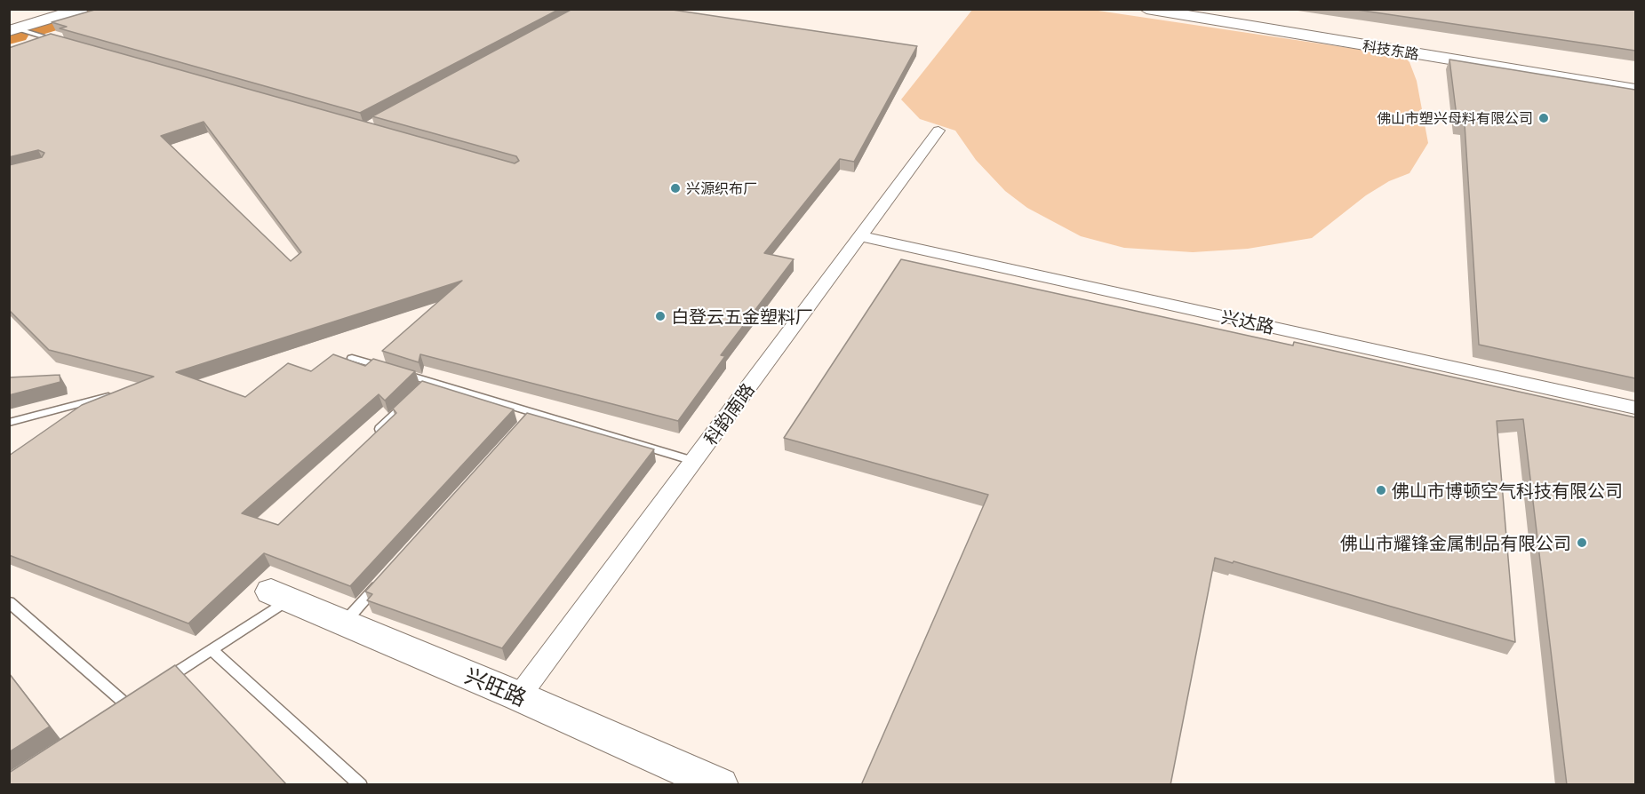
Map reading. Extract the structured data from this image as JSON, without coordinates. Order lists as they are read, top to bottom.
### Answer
{
  "streets": {
    "main road": ["科技东路", "兴旺路"],
    "street": ["兴达路", "科韵南路"]
  },
  "crossings": [
    ["兴达路", "科韵南路"],
    ["科韵南路", "兴旺路"]
  ],
  "places": [
    "佛山市塑兴母料有限公司",
    "兴源织布厂",
    "白登云五金塑料厂",
    "佛山市博顿空气科技有限公司",
    "佛山市耀锋金属制品有限公司"
  ]
}
